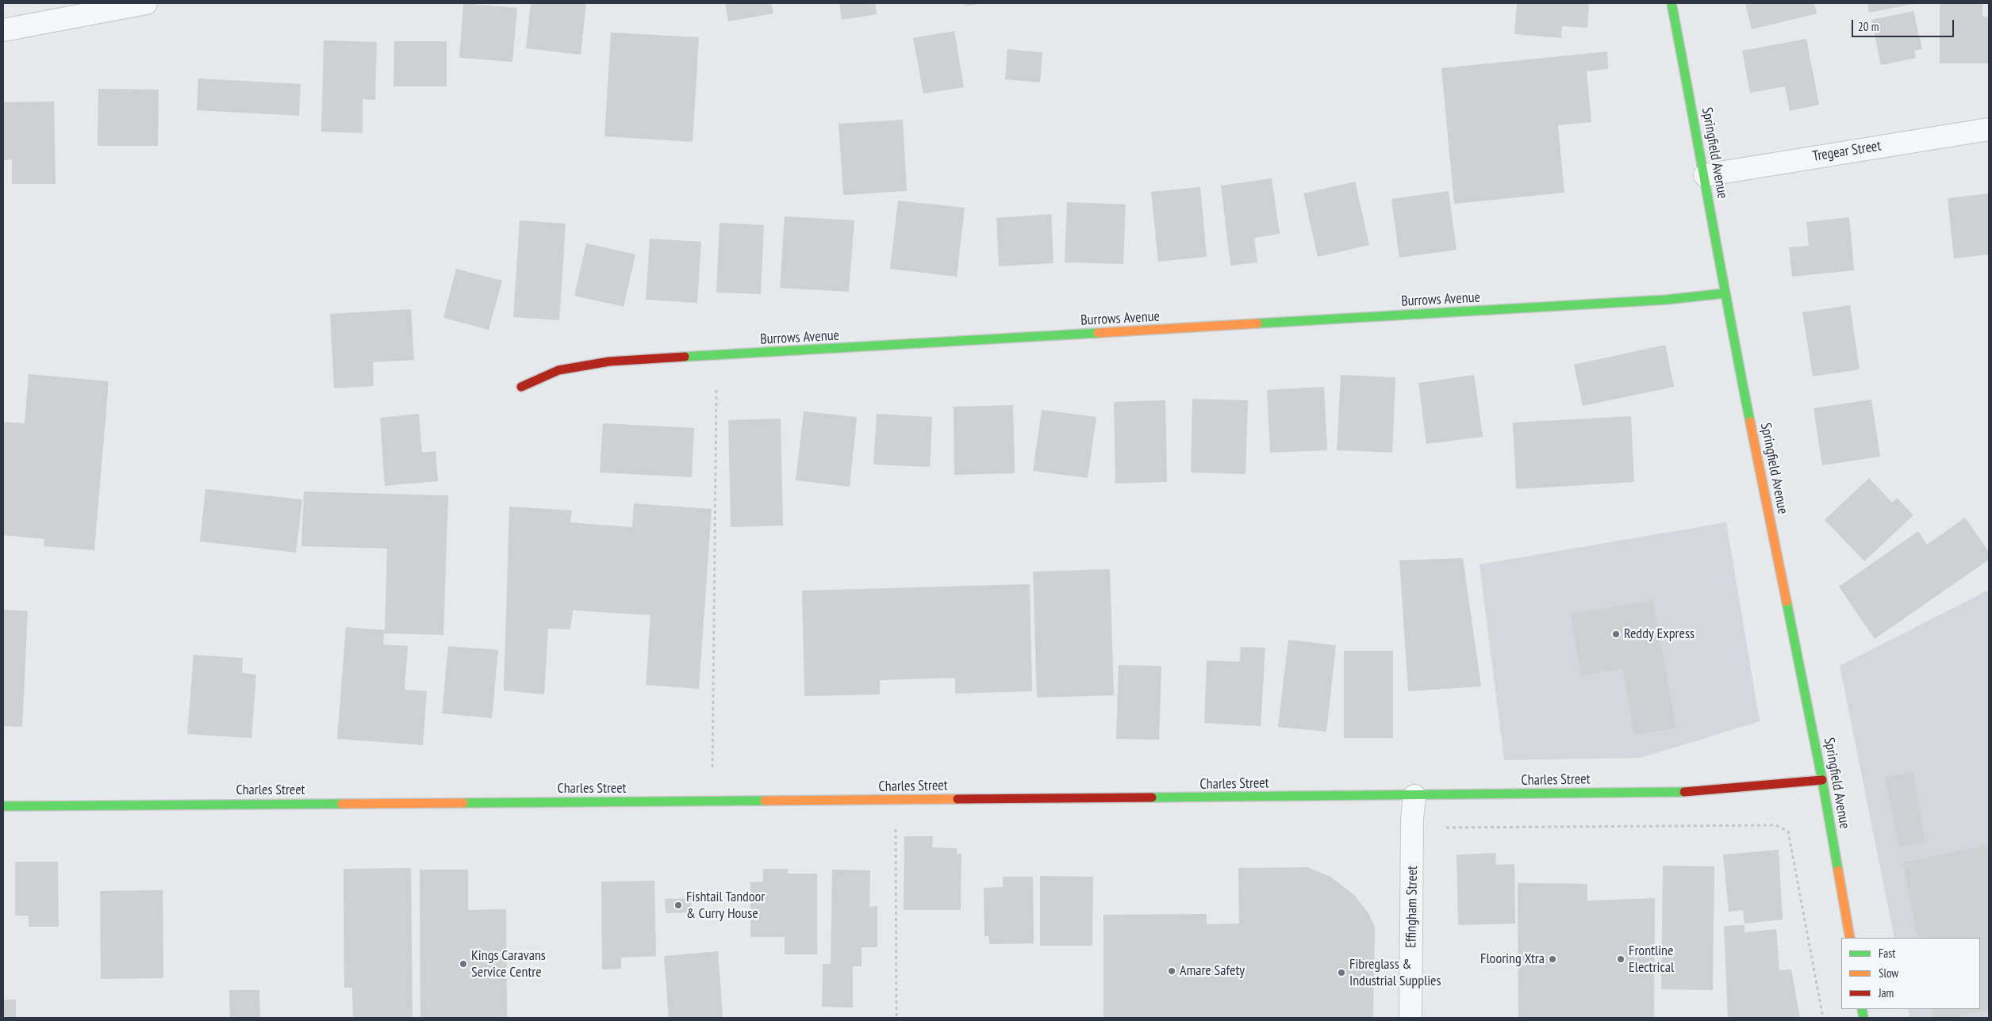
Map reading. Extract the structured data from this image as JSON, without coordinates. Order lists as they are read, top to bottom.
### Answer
{
  "streets": {
    "street": [
      "Tregear Street",
      "Springfield Avenue",
      "Burrows Avenue",
      "Charles Street",
      "Effingham Street"
    ]
  },
  "crossings": [
    ["Tregear Street", "Springfield Avenue"],
    ["Springfield Avenue", "Burrows Avenue"],
    ["Springfield Avenue", "Charles Street"],
    ["Charles Street", "Effingham Street"]
  ],
  "places": [
    "Reddy Express",
    "Fishtail Tandoor & Curry House",
    "Flooring Xtra",
    "Frontline Electrical",
    "Kings Caravans Service Centre",
    "Amare Safety",
    "Fibreglass & Industrial Supplies"
  ],
  "legend": ["Fast", "Slow", "Jam"],
  "scale_bar": "20 m"
}
